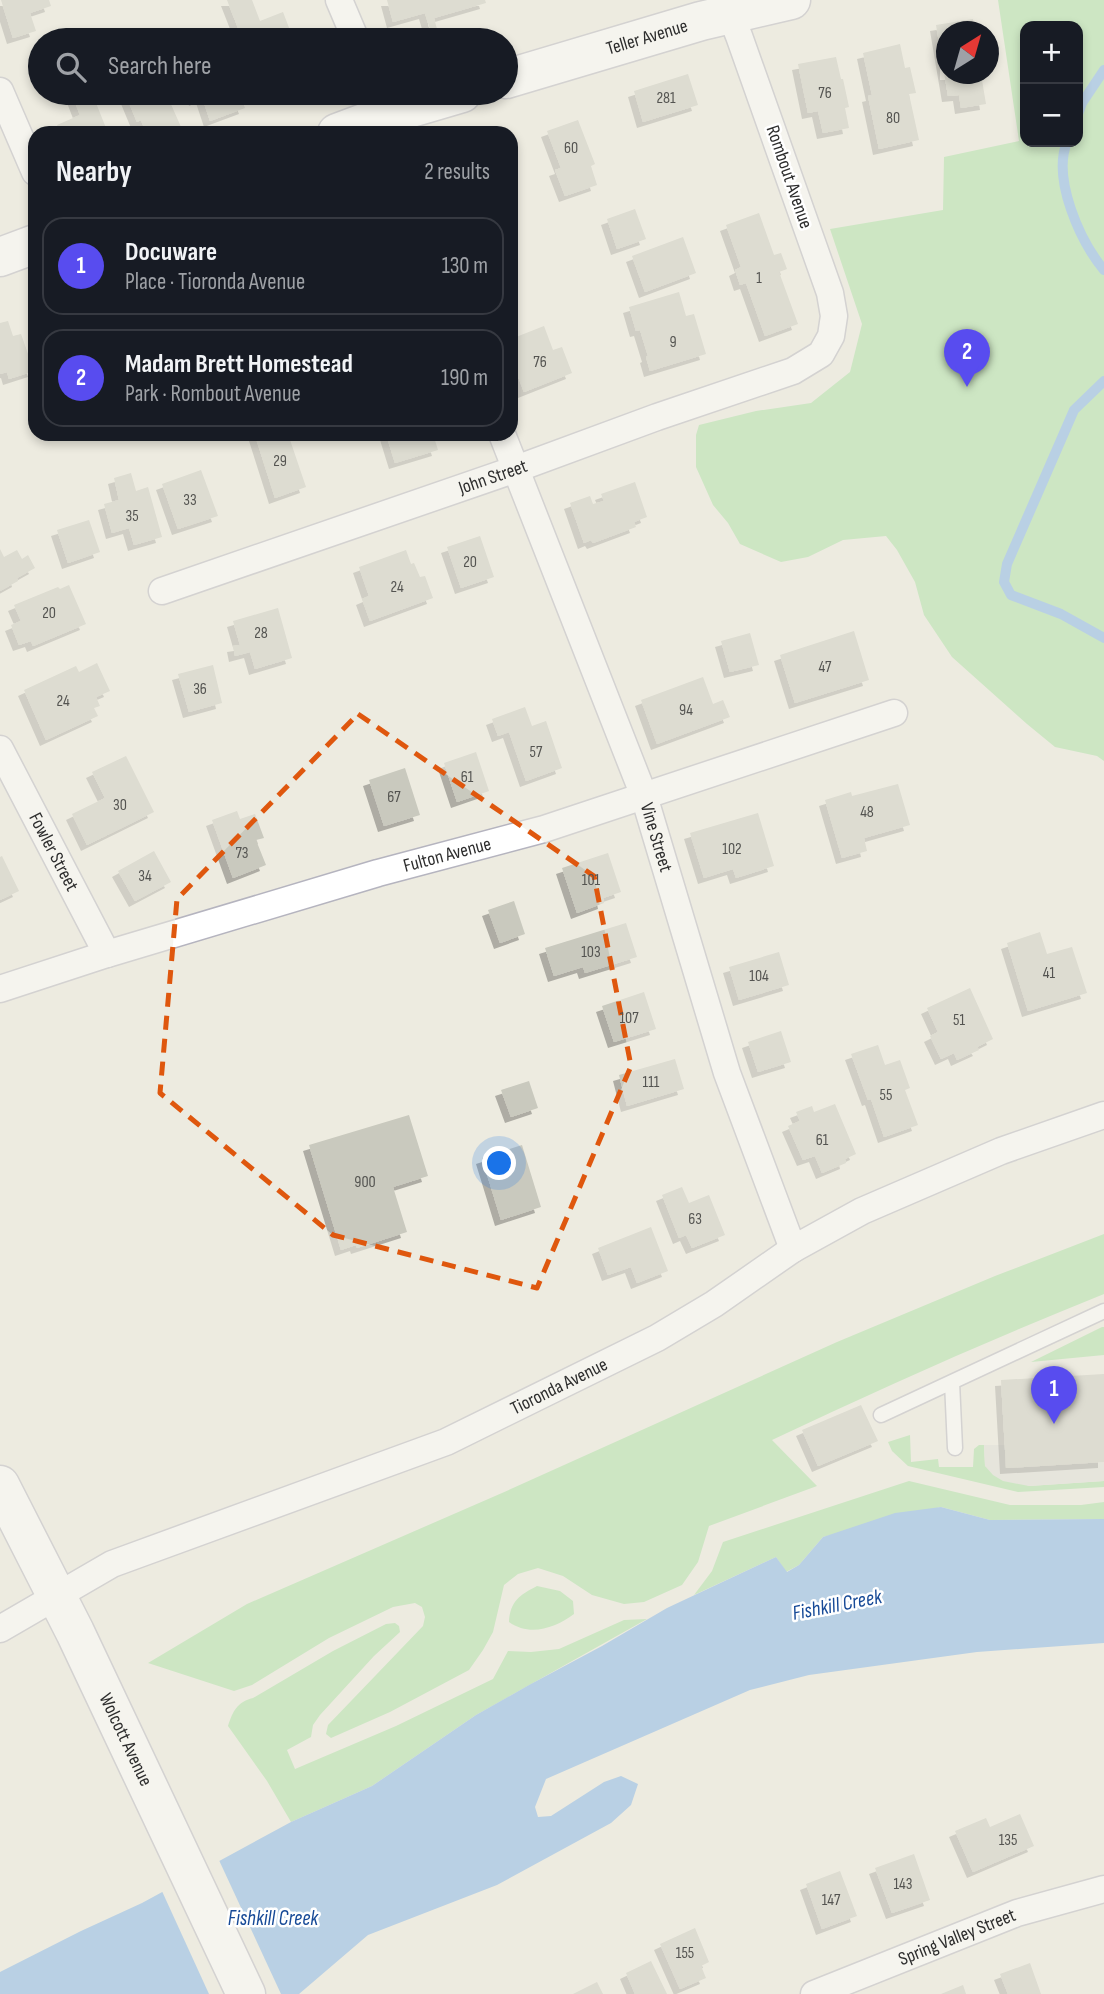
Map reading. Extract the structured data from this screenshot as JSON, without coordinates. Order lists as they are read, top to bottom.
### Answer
{
  "streets": {
    "main road": ["Teller Avenue", "Wolcott Avenue"],
    "street": [
      "Rombout Avenue",
      "John Street",
      "Vine Street",
      "Fowler Street",
      "Fulton Avenue",
      "Tioronda Avenue",
      "Spring Valley Street"
    ]
  },
  "crossings": [
    ["Teller Avenue", "Rombout Avenue"],
    ["Rombout Avenue", "John Street"],
    ["John Street", "Vine Street"],
    ["Vine Street", "Fulton Avenue"],
    ["Vine Street", "Tioronda Avenue"],
    ["Fowler Street", "Fulton Avenue"],
    ["Tioronda Avenue", "Wolcott Avenue"]
  ],
  "water": ["Fishkill Creek"],
  "house_numbers": [
    "76",
    "281",
    "80",
    "60",
    "1",
    "9",
    "76",
    "29",
    "33",
    "35",
    "20",
    "24",
    "20",
    "28",
    "47",
    "36",
    "24",
    "94",
    "57",
    "61",
    "67",
    "30",
    "48",
    "102",
    "73",
    "34",
    "101",
    "103",
    "41",
    "104",
    "107",
    "51",
    "111",
    "55",
    "61",
    "900",
    "63",
    "135",
    "143",
    "147",
    "155"
  ],
  "north": "top right",
  "page": {
    "map_buttons": ["+", "−"],
    "search": "Search here",
    "heading": ["Nearby", "2 results"],
    "list": [
      {
        "mark": "1",
        "name": "Docuware",
        "note": "Place · Tioronda Avenue",
        "value": "130 m"
      },
      {
        "mark": "2",
        "name": "Madam Brett Homestead",
        "note": "Park · Rombout Avenue",
        "value": "190 m"
      }
    ],
    "pins": ["2", "1"]
  }
}
